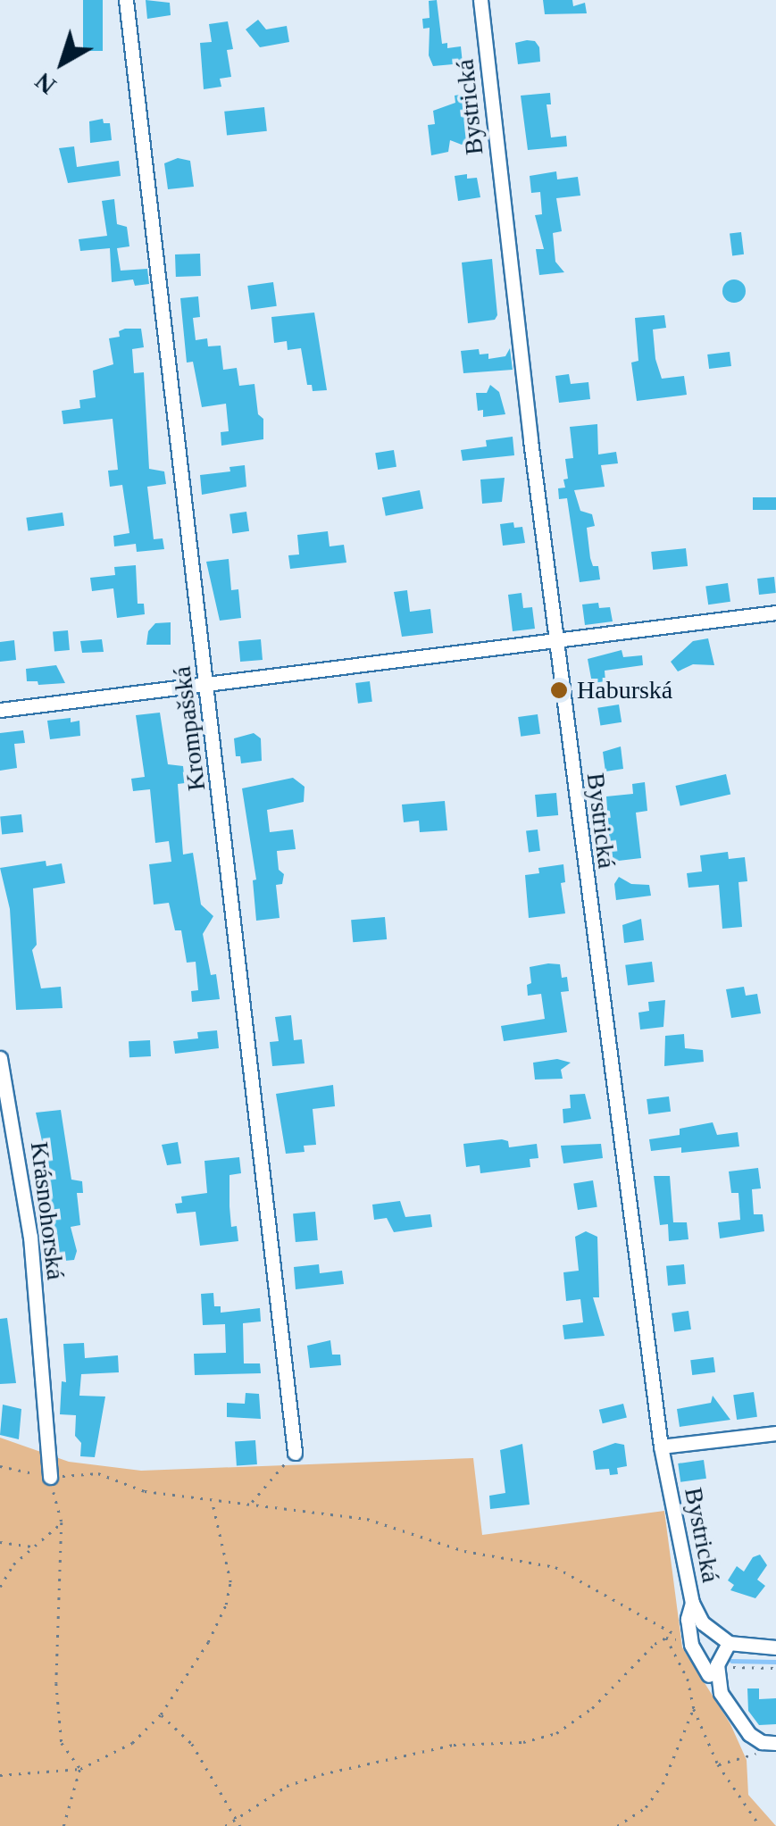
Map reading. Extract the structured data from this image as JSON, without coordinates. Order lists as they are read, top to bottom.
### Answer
{
  "streets": {
    "street": ["Bystrická", "Krompašská", "Krásnohorská"]
  },
  "places": ["Haburská"],
  "north": "bottom left"
}
